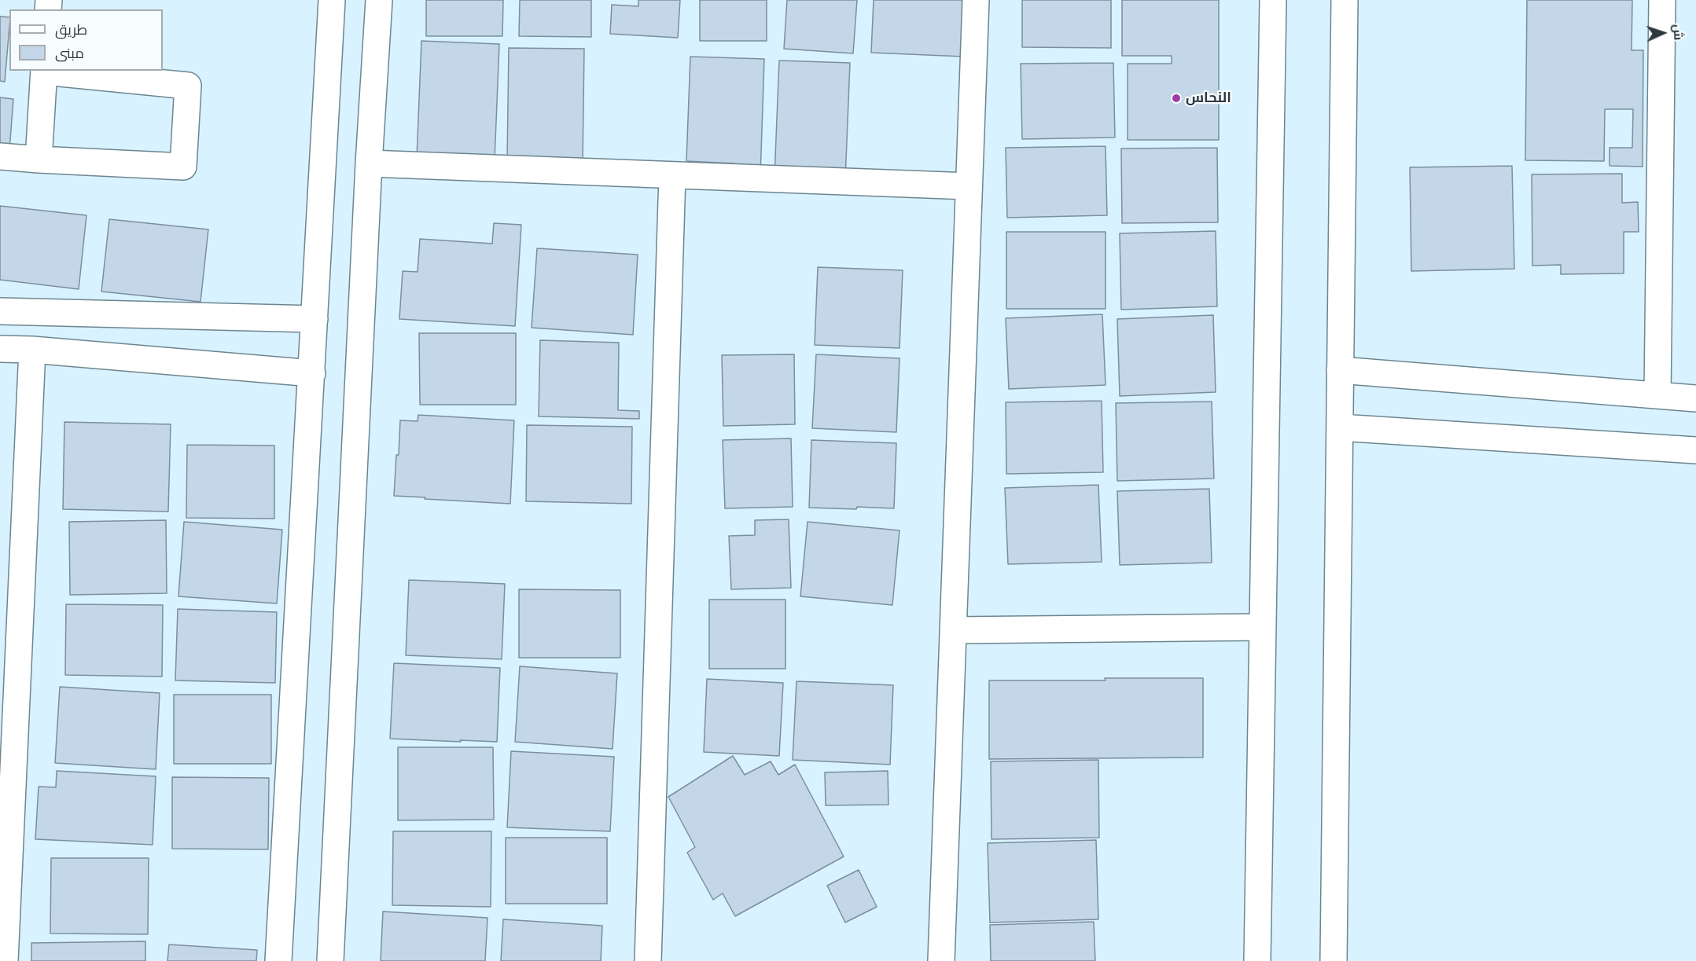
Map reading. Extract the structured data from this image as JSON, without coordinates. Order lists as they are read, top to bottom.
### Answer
{
  "places": ["النحاس"],
  "legend": ["طريق", "مبنى"],
  "north": "right"
}
